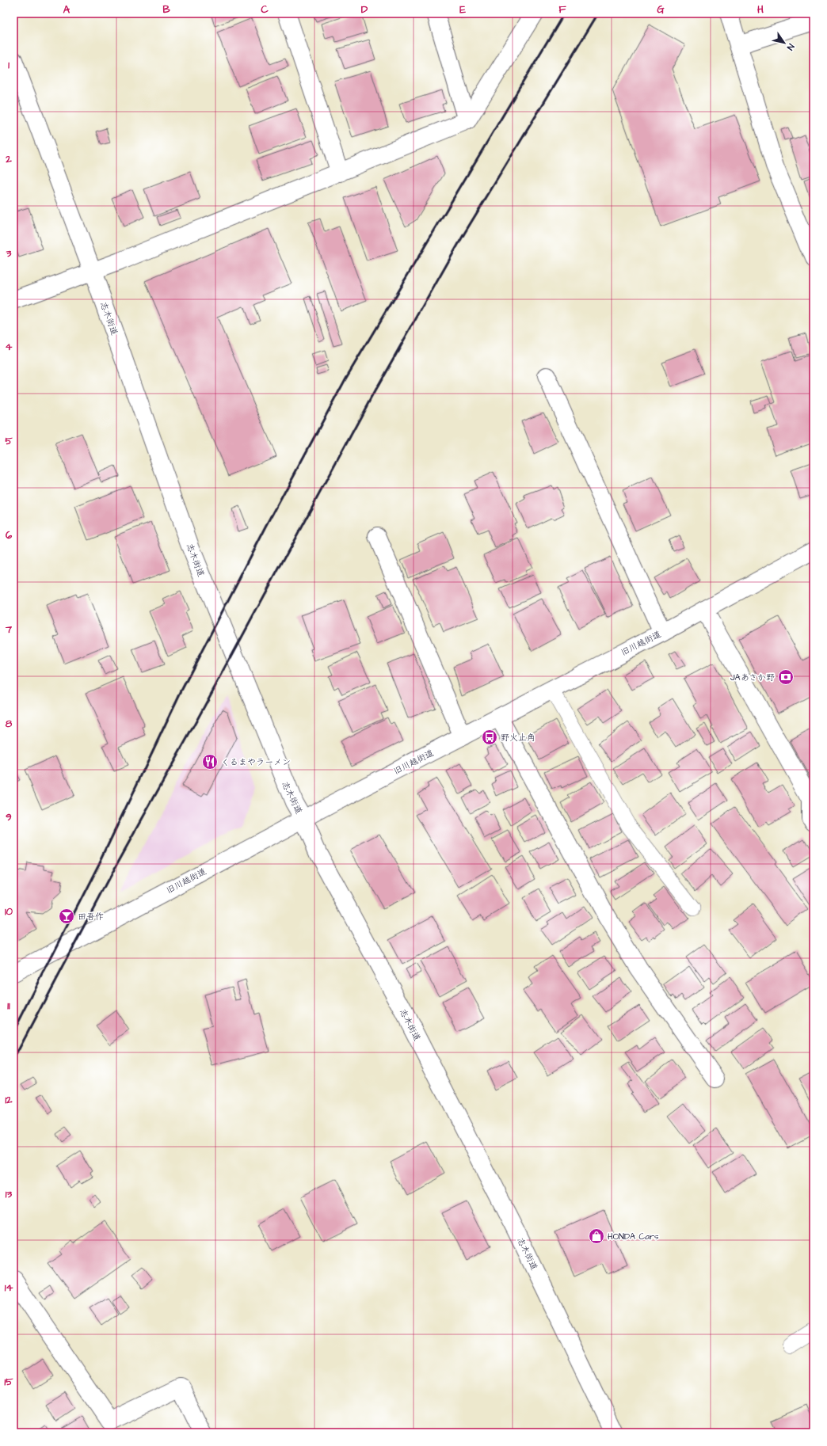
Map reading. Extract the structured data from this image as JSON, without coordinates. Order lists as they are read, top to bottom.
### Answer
{
  "streets": {
    "street": ["志木街道", "旧川越街道"]
  },
  "crossings": [
    ["志木街道", "旧川越街道"]
  ],
  "places": {
    "bank": ["JAあさか野"],
    "bus stop": ["野火止角"],
    "restaurant": ["くるまやラーメン"],
    "bar": ["田吾作"],
    "shop": ["HONDA Cars"]
  },
  "north": "bottom right",
  "grid": {
    "columns": [
      "A",
      "B",
      "C",
      "D",
      "E",
      "F",
      "G",
      "H"
    ],
    "rows": [
      "1",
      "2",
      "3",
      "4",
      "5",
      "6",
      "7",
      "8",
      "9",
      "10",
      "11",
      "12",
      "13",
      "14",
      "15"
    ]
  }
}
